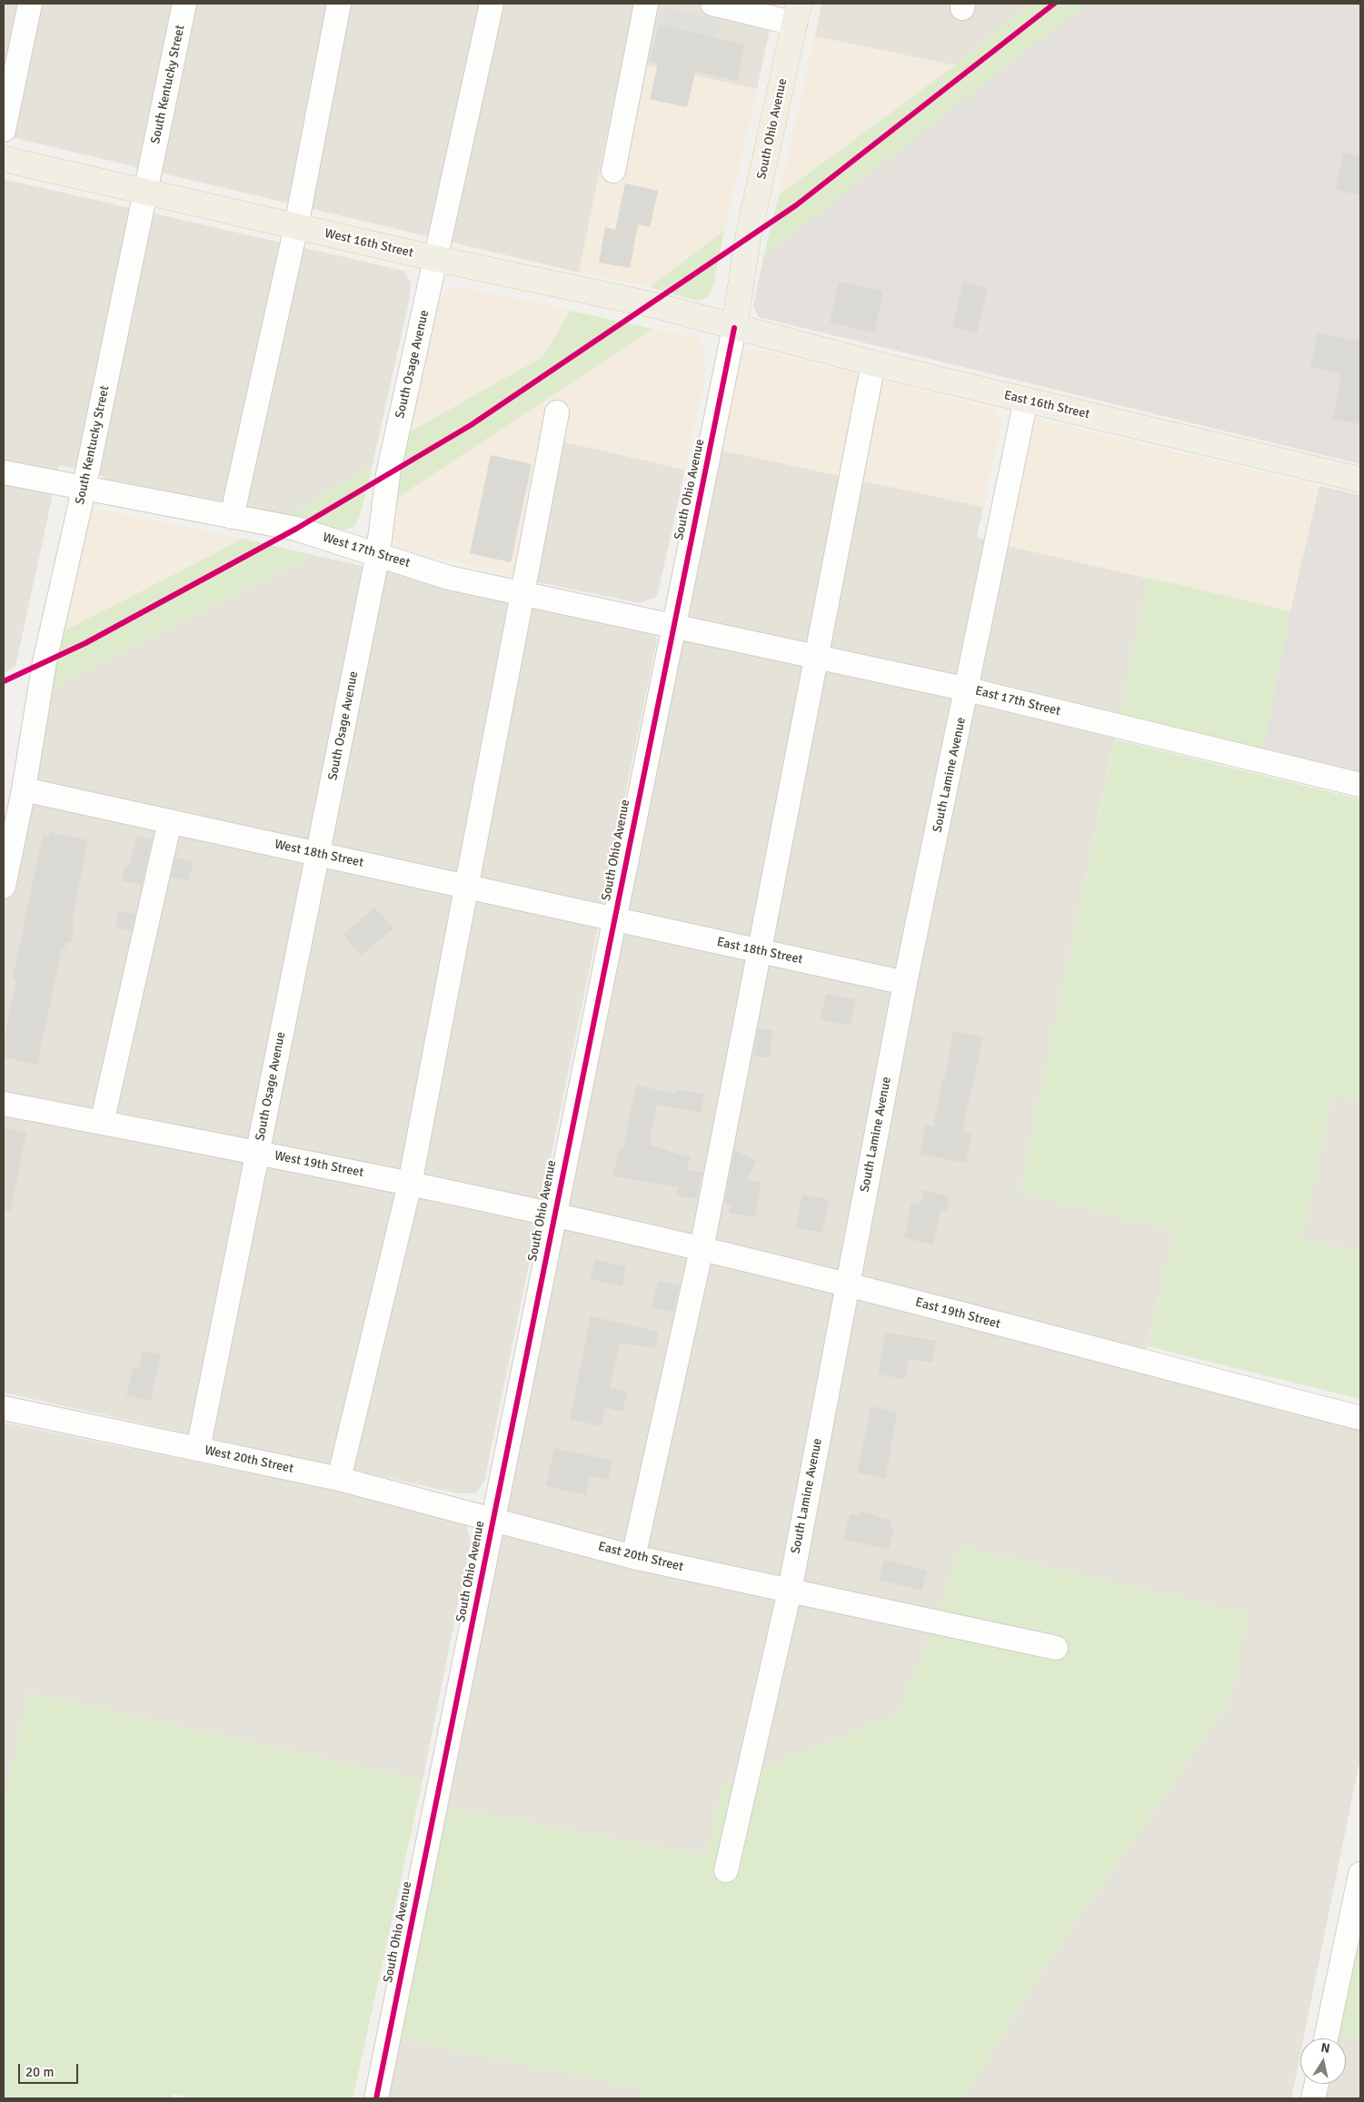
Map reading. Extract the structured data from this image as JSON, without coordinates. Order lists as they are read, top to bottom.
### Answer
{
  "streets": {
    "main road": ["South Ohio Avenue", "West 16th Street", "East 16th Street"],
    "street": [
      "South Kentucky Street",
      "South Osage Avenue",
      "West 17th Street",
      "East 17th Street",
      "South Lamine Avenue",
      "West 18th Street",
      "East 18th Street",
      "West 19th Street",
      "East 19th Street",
      "West 20th Street",
      "East 20th Street"
    ]
  },
  "crossings": [
    ["South Kentucky Street", "West 16th Street"],
    ["South Kentucky Street", "West 17th Street"],
    ["South Kentucky Street", "West 18th Street"],
    ["South Ohio Avenue", "West 16th Street"],
    ["South Ohio Avenue", "East 16th Street"],
    ["South Ohio Avenue", "West 17th Street"],
    ["South Ohio Avenue", "East 17th Street"],
    ["South Ohio Avenue", "West 18th Street"],
    ["South Ohio Avenue", "East 18th Street"],
    ["South Ohio Avenue", "West 19th Street"],
    ["South Ohio Avenue", "East 19th Street"],
    ["South Ohio Avenue", "West 20th Street"],
    ["South Ohio Avenue", "East 20th Street"],
    ["West 16th Street", "South Osage Avenue"],
    ["West 16th Street", "East 16th Street"],
    ["South Osage Avenue", "West 17th Street"],
    ["South Osage Avenue", "West 18th Street"],
    ["South Osage Avenue", "West 19th Street"],
    ["South Osage Avenue", "West 20th Street"],
    ["East 16th Street", "South Lamine Avenue"],
    ["West 17th Street", "East 17th Street"],
    ["East 17th Street", "South Lamine Avenue"],
    ["South Lamine Avenue", "East 18th Street"],
    ["South Lamine Avenue", "East 19th Street"],
    ["South Lamine Avenue", "East 20th Street"],
    ["West 18th Street", "East 18th Street"],
    ["West 19th Street", "East 19th Street"],
    ["West 20th Street", "East 20th Street"]
  ],
  "scale_bar": "20 m",
  "north": "top"
}
